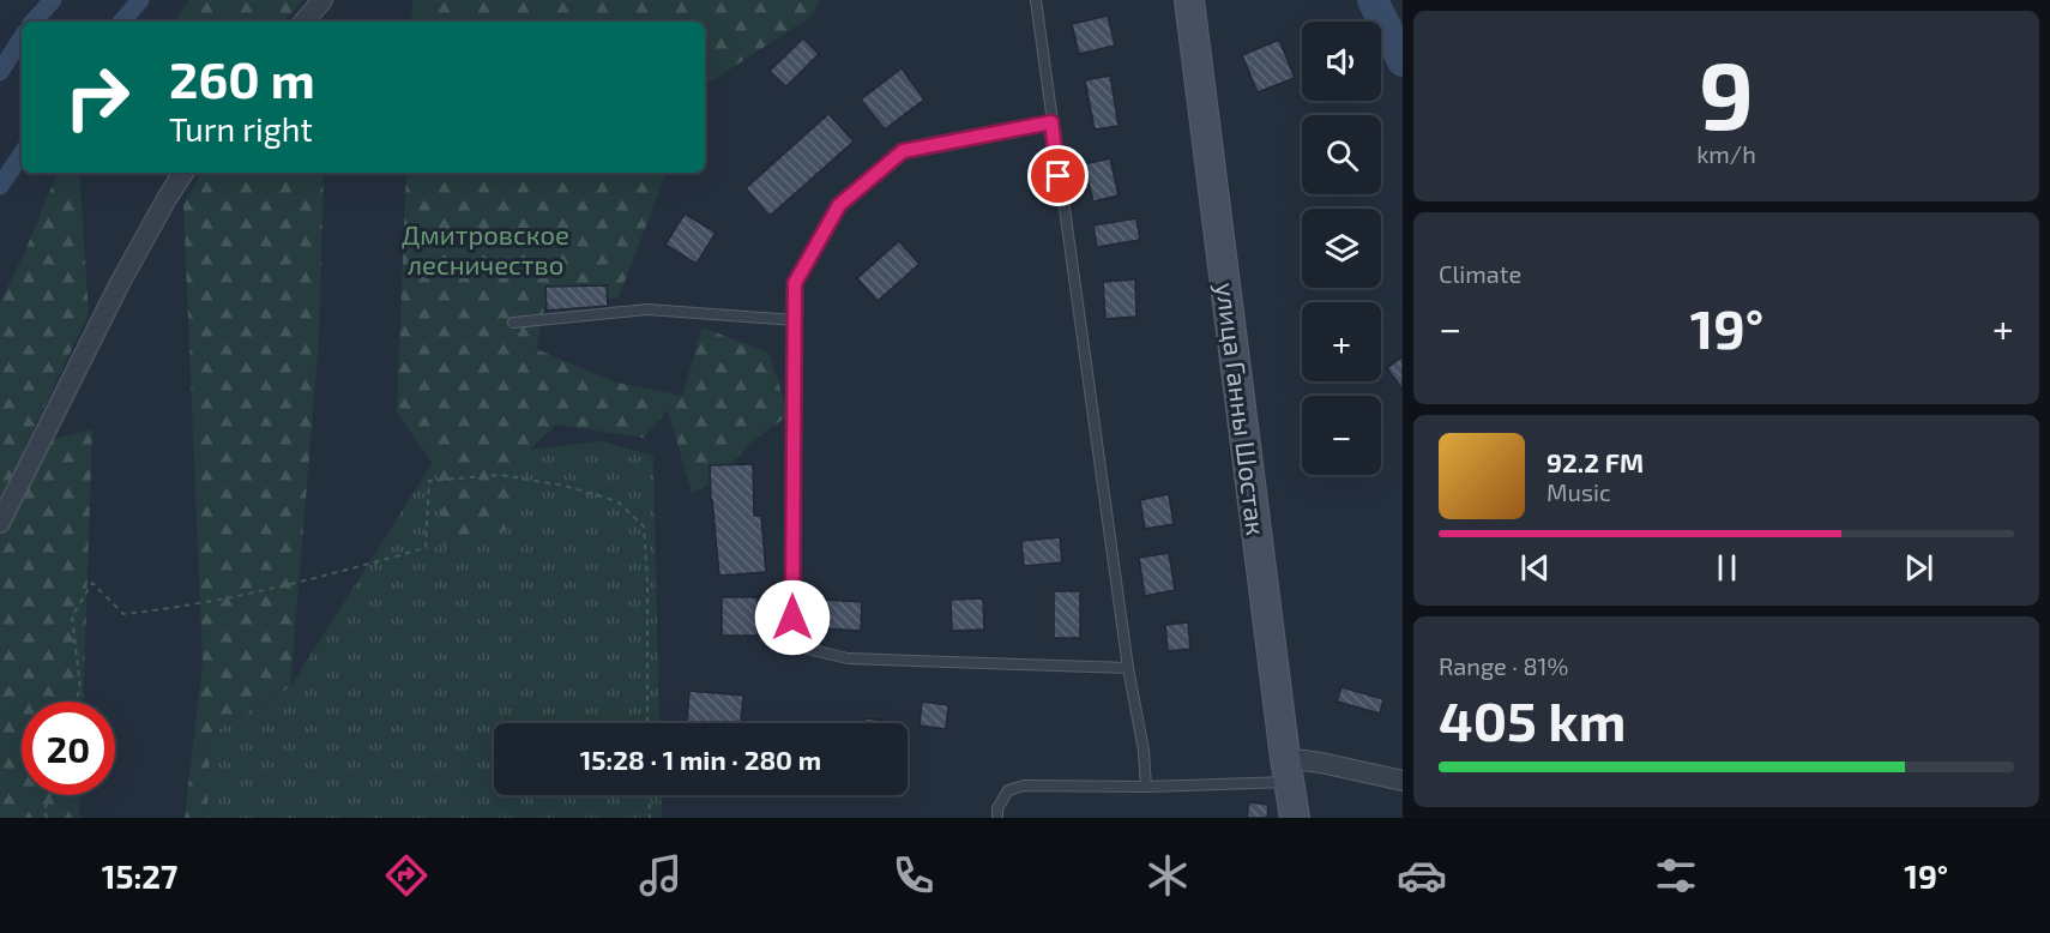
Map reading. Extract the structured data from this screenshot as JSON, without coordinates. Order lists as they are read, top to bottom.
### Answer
{
  "streets": {
    "main road": ["улица Ганны Шостак"]
  },
  "parks": ["Дмитровское лесничество"],
  "page": {
    "tile": [
      ["9", "km/h"],
      "Climate",
      ["Range · 81%", "405 km"]
    ],
    "map_buttons": ["+", "−"],
    "turn": ["260 m", "Turn right"],
    "heat": ["−", "19°", "+"],
    "song": ["92.2 FM", "Music"],
    "limit": "20",
    "trip": "15:28 · 1 min · 280 m",
    "tabs": ["15:27", "19°"]
  }
}
